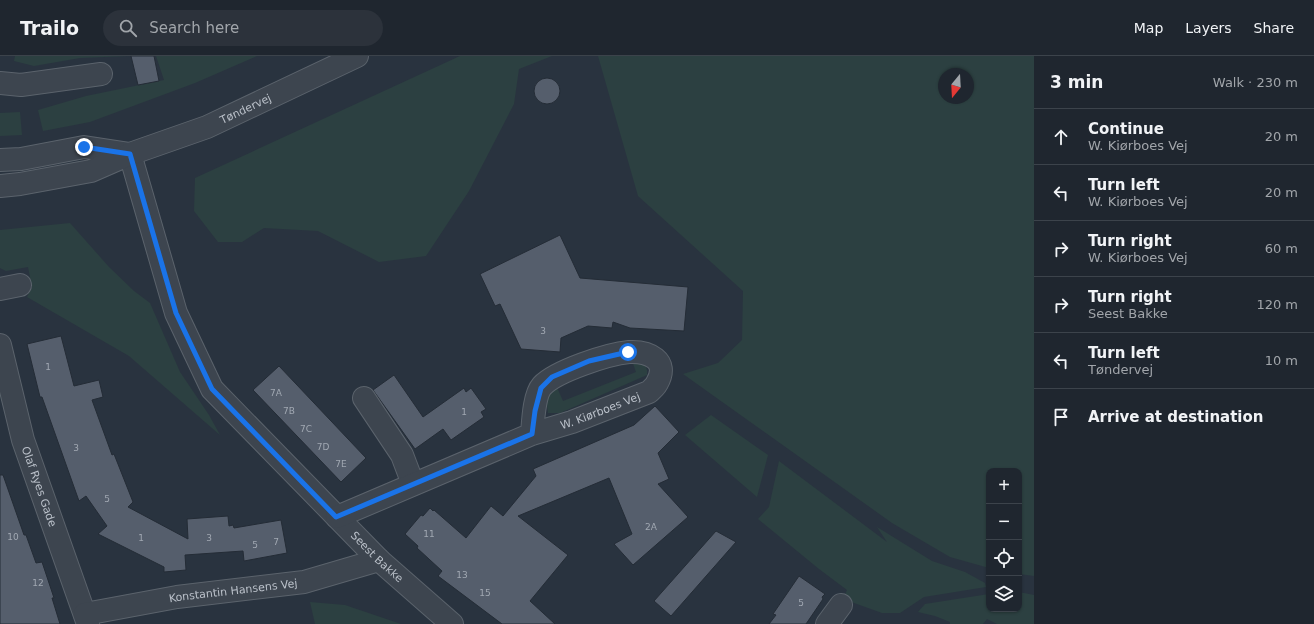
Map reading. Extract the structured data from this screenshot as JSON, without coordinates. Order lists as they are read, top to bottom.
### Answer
{
  "streets": {
    "street": [
      "Tøndervej",
      "W. Kiørboes Vej",
      "Olaf Ryes Gade",
      "Seest Bakke",
      "Konstantin Hansens Vej"
    ]
  },
  "crossings": [
    ["Tøndervej", "Seest Bakke"],
    ["W. Kiørboes Vej", "Seest Bakke"],
    ["Olaf Ryes Gade", "Konstantin Hansens Vej"],
    ["Seest Bakke", "Konstantin Hansens Vej"]
  ],
  "house_numbers": [
    "3",
    "1",
    "7A",
    "7B",
    "1",
    "7C",
    "7D",
    "3",
    "7E",
    "5",
    "2A",
    "11",
    "10",
    "1",
    "3",
    "7",
    "5",
    "13",
    "12",
    "15",
    "5"
  ],
  "north": "bottom",
  "page": {
    "header": "Trailo",
    "search": "Search here",
    "nav": ["Map", "Layers", "Share"],
    "heading": ["3 min", "Walk · 230 m"],
    "list": [
      ["Continue", "W. Kiørboes Vej", "20 m"],
      ["Turn left", "W. Kiørboes Vej", "20 m"],
      ["Turn right", "W. Kiørboes Vej", "60 m"],
      ["Turn right", "Seest Bakke", "120 m"],
      ["Turn left", "Tøndervej", "10 m"],
      "Arrive at destination"
    ],
    "map_buttons": ["+", "−"]
  }
}
